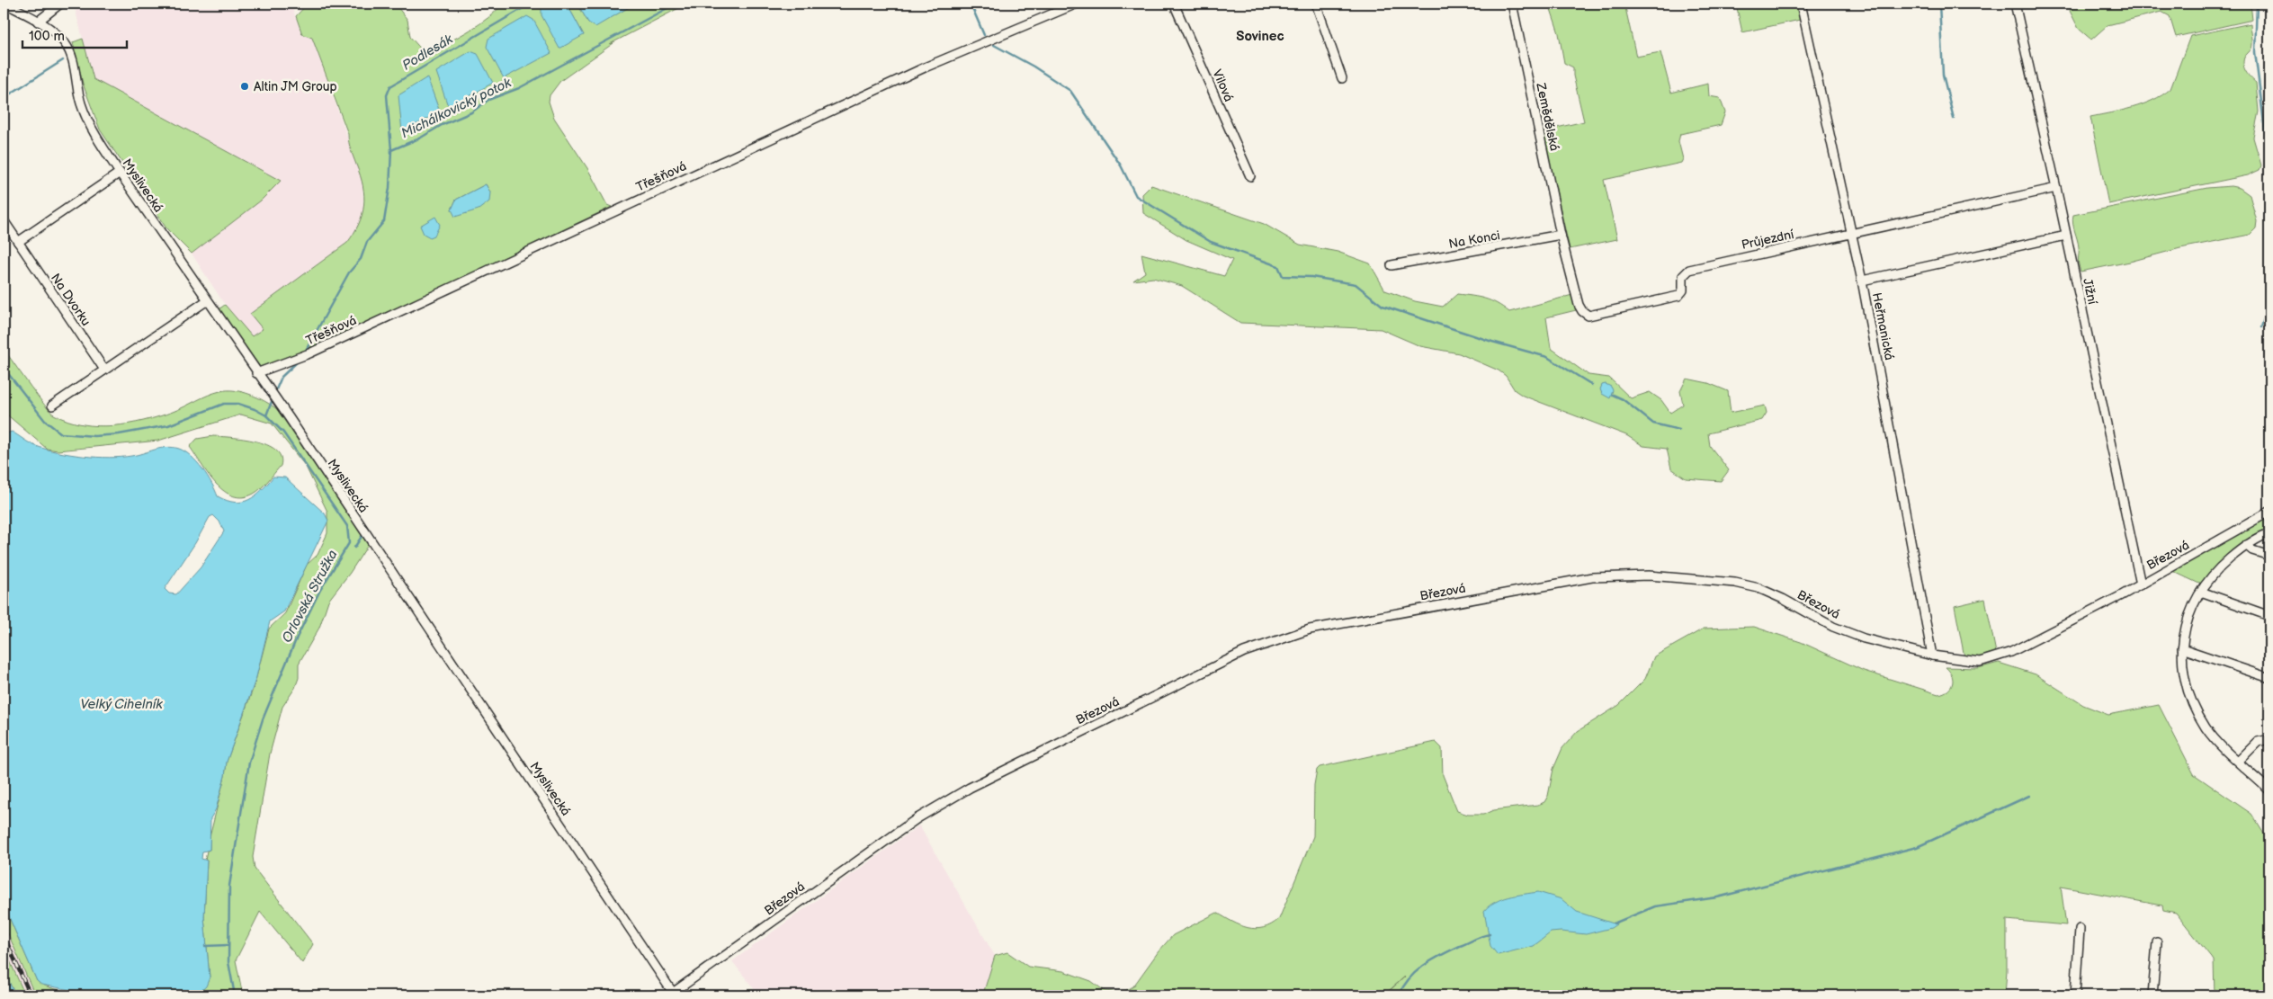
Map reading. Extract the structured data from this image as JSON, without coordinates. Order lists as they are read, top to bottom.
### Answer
{
  "streets": {
    "street": [
      "Vilová",
      "Zemědělská",
      "Třešňová",
      "Myslivecká",
      "Na Konci",
      "Průjezdní",
      "Jižní",
      "Na Dvorku",
      "Heřmanická",
      "Březová"
    ]
  },
  "crossings": [
    ["Zemědělská", "Na Konci"],
    ["Zemědělská", "Průjezdní"],
    ["Třešňová", "Myslivecká"],
    ["Myslivecká", "Březová"],
    ["Na Konci", "Průjezdní"],
    ["Průjezdní", "Jižní"],
    ["Průjezdní", "Heřmanická"],
    ["Jižní", "Březová"],
    ["Heřmanická", "Březová"]
  ],
  "districts": ["Sovinec"],
  "water": [
    "Podlesák",
    "Michálkovický potok",
    "Orlovská Stružka",
    "Velký Cihelník"
  ],
  "places": ["Altin JM Group"],
  "scale_bar": "100 m"
}
